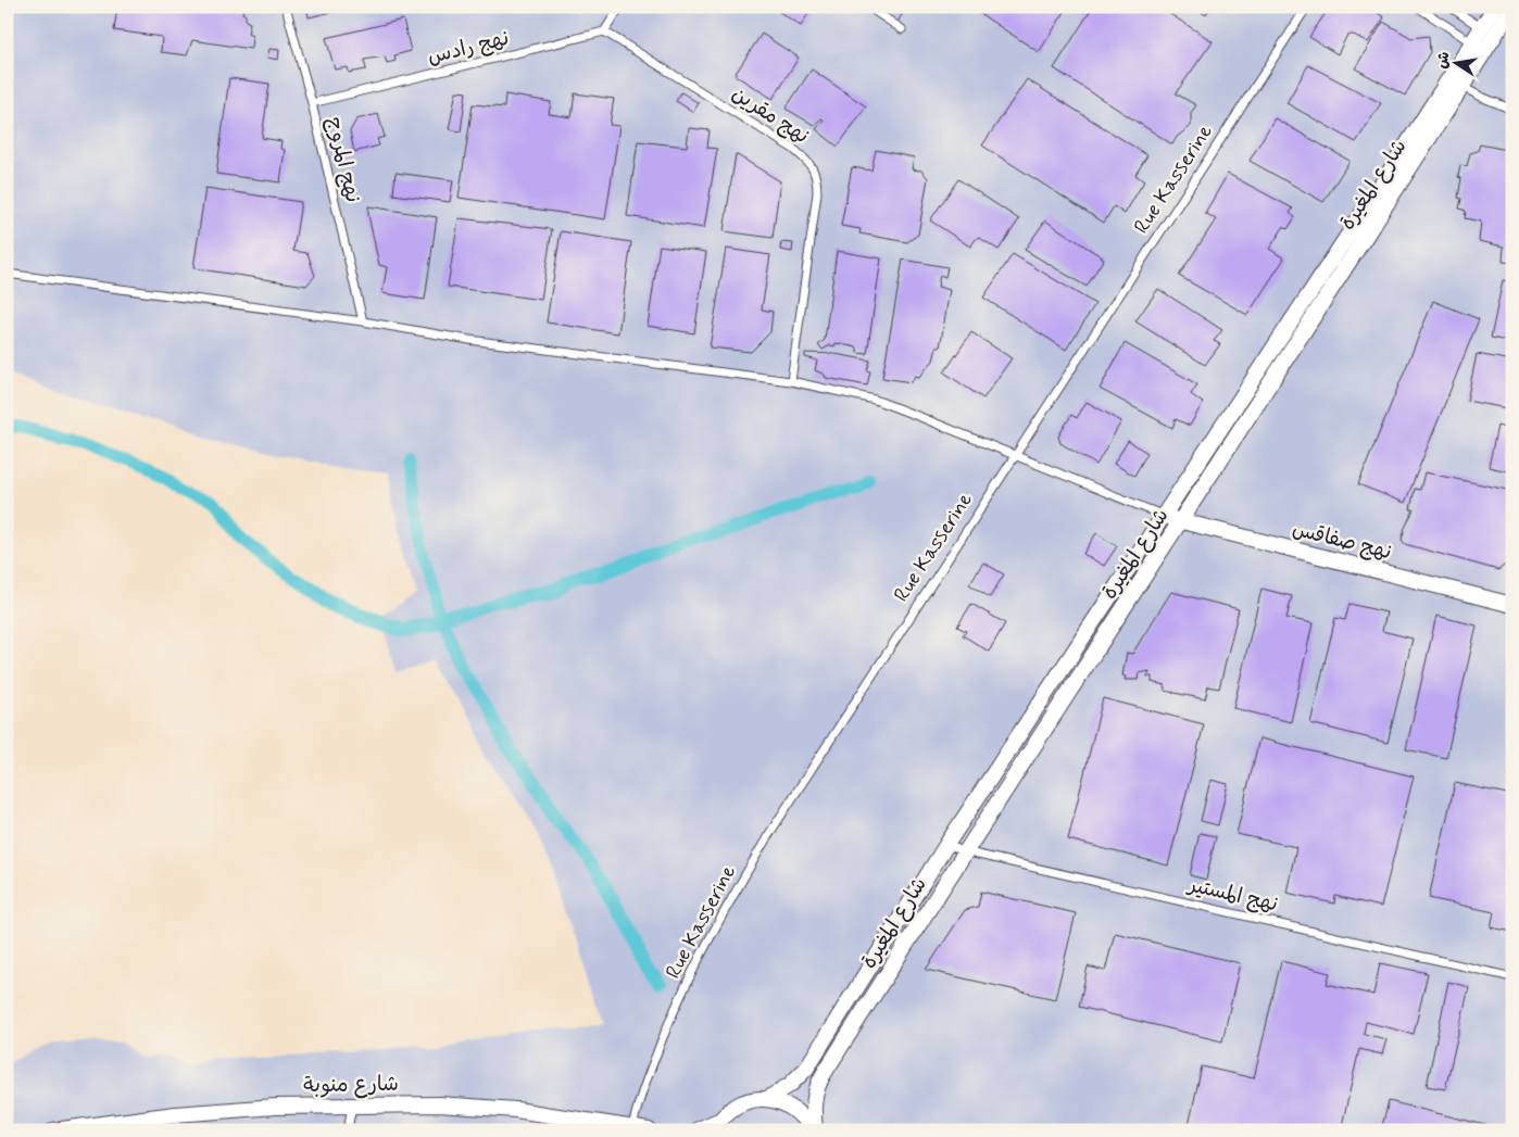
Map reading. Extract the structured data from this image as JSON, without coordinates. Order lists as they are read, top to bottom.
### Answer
{
  "streets": {
    "street": ["شارع المغيرة", "نهج صفاقس", "شارع منوبة"],
    "lane": [
      "نهج رادس",
      "نهج مقرين",
      "نهج المروج",
      "Rue Kasserine",
      "نهج المستير"
    ]
  },
  "crossings": [
    ["نهج رادس", "نهج مقرين"],
    ["نهج رادس", "نهج المروج"],
    ["Rue Kasserine", "شارع منوبة"],
    ["شارع المغيرة", "نهج صفاقس"],
    ["شارع المغيرة", "نهج المستير"]
  ],
  "north": "left"
}
